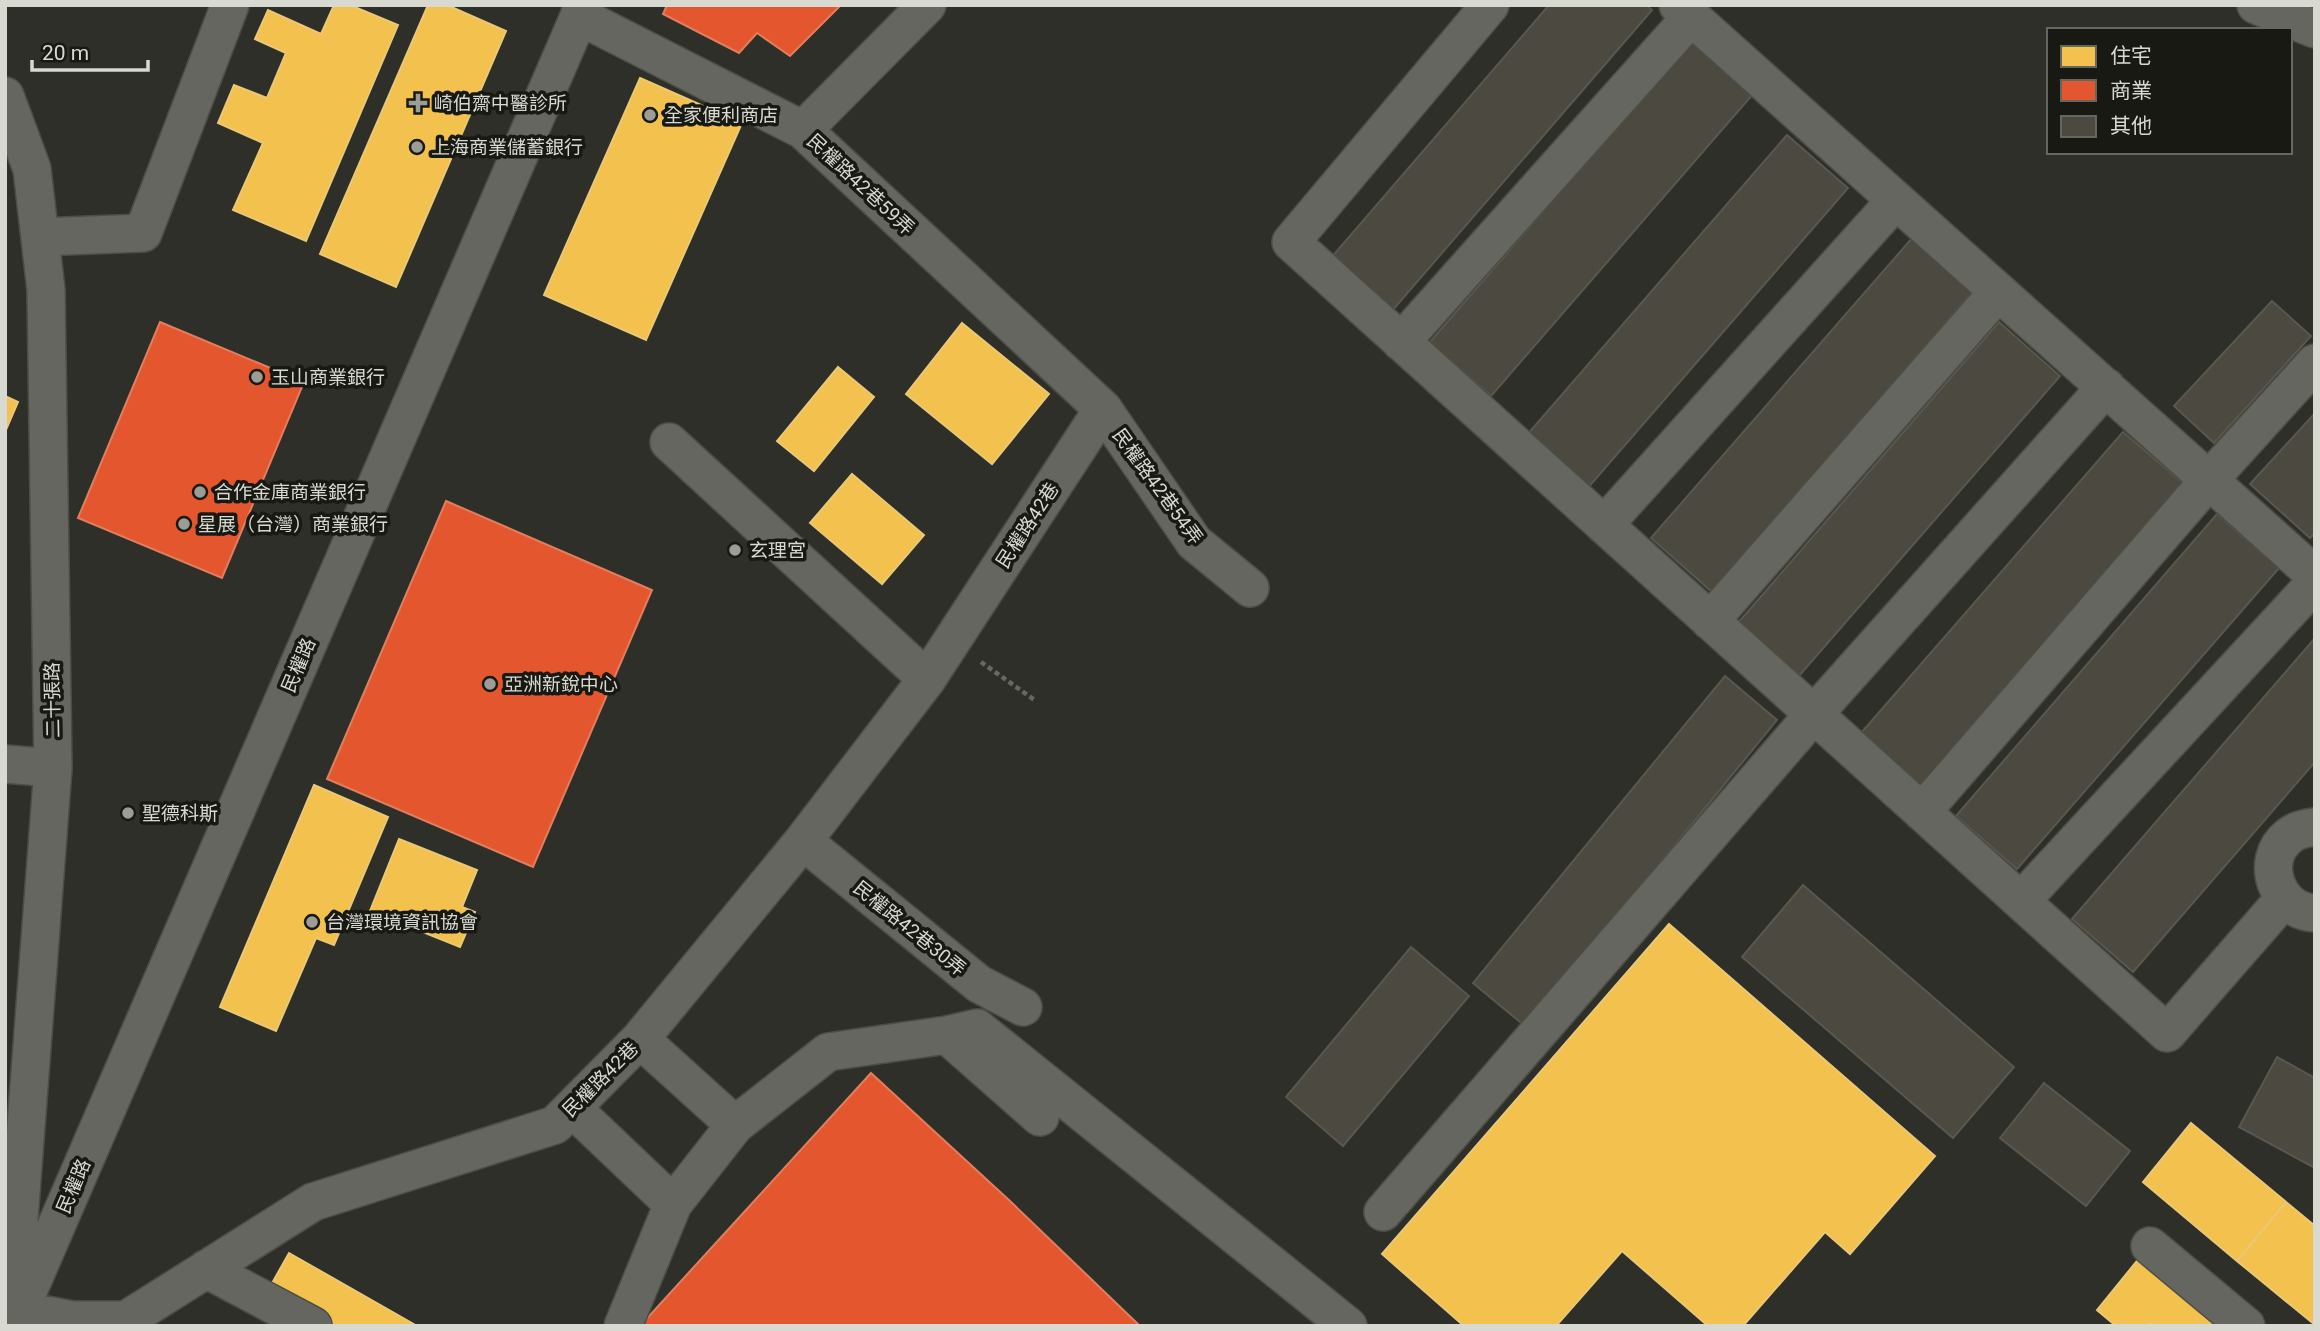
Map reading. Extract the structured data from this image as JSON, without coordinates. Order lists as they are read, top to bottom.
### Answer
{
  "streets": {
    "street": [
      "民權路42巷59弄",
      "民權路42巷54弄",
      "民權路42巷",
      "民權路",
      "二十張路",
      "民權路42巷30弄"
    ]
  },
  "crossings": [
    ["民權路42巷59弄", "民權路42巷54弄"],
    ["民權路42巷59弄", "民權路42巷"],
    ["民權路42巷59弄", "民權路"],
    ["民權路42巷54弄", "民權路42巷"],
    ["民權路42巷", "民權路"],
    ["民權路42巷", "二十張路"],
    ["民權路42巷", "民權路42巷30弄"],
    ["民權路", "二十張路"]
  ],
  "places": {
    "health": ["崎伯齋中醫診所"],
    "other": [
      "全家便利商店",
      "上海商業儲蓄銀行",
      "玉山商業銀行",
      "合作金庫商業銀行",
      "星展（台灣）商業銀行",
      "玄理宮",
      "亞洲新銳中心",
      "聖德科斯",
      "台灣環境資訊協會"
    ]
  },
  "legend": ["住宅", "商業", "其他"],
  "scale_bar": "20 m"
}
